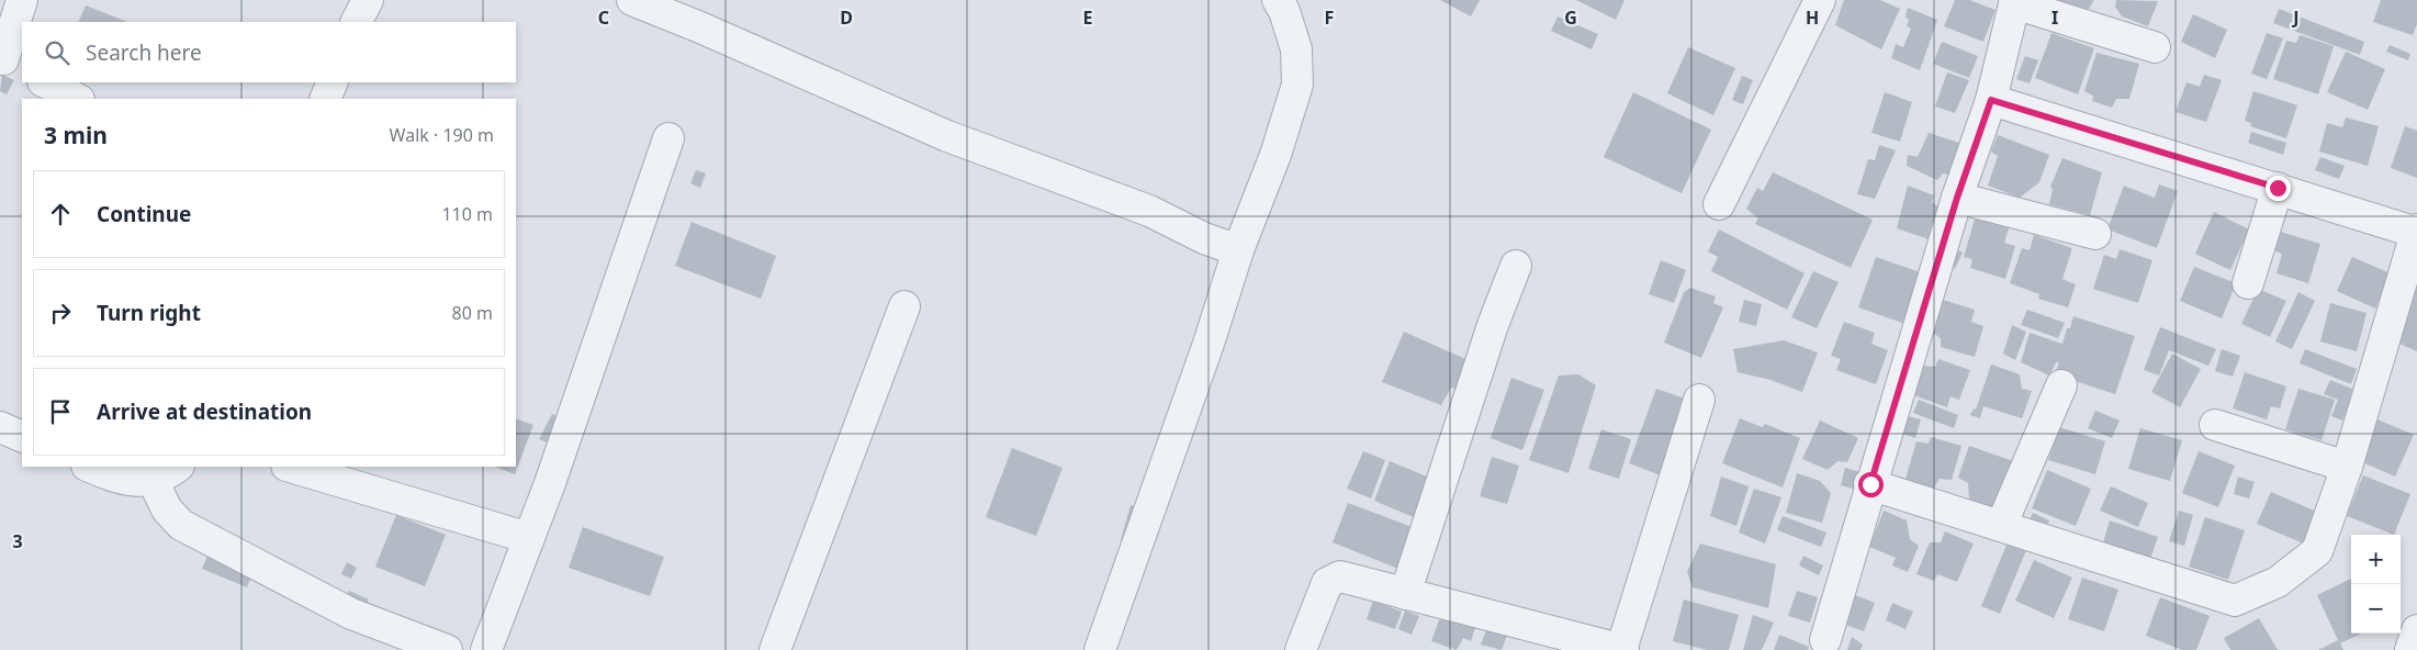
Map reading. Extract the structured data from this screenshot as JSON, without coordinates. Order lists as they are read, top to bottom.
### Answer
{
  "page": {
    "search": "Search here",
    "heading": ["3 min", "Walk · 190 m"],
    "list": [
      ["Continue", "110 m"],
      ["Turn right", "80 m"],
      "Arrive at destination"
    ],
    "map_buttons": ["+", "−"]
  },
  "grid": {
    "columns": [
      "C",
      "D",
      "E",
      "F",
      "G",
      "H",
      "I",
      "J"
    ],
    "rows": ["3"]
  }
}
